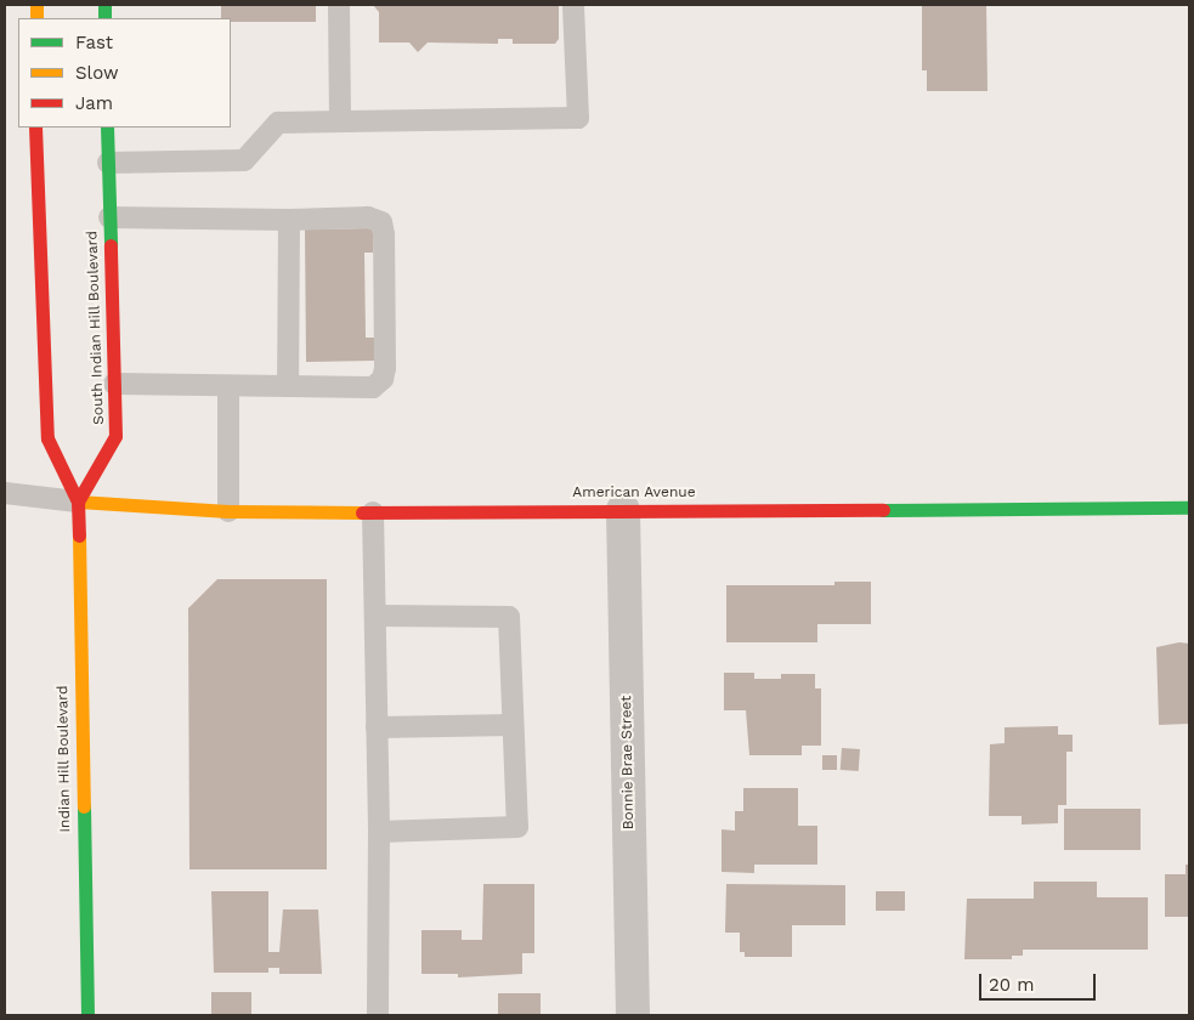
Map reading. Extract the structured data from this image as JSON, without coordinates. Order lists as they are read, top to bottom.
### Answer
{
  "streets": {
    "main road": ["South Indian Hill Boulevard", "American Avenue", "Indian Hill Boulevard"],
    "street": ["Bonnie Brae Street"]
  },
  "crossings": [
    ["South Indian Hill Boulevard", "American Avenue"],
    ["South Indian Hill Boulevard", "Indian Hill Boulevard"],
    ["American Avenue", "Indian Hill Boulevard"],
    ["American Avenue", "Bonnie Brae Street"]
  ],
  "legend": ["Fast", "Slow", "Jam"],
  "scale_bar": "20 m"
}
